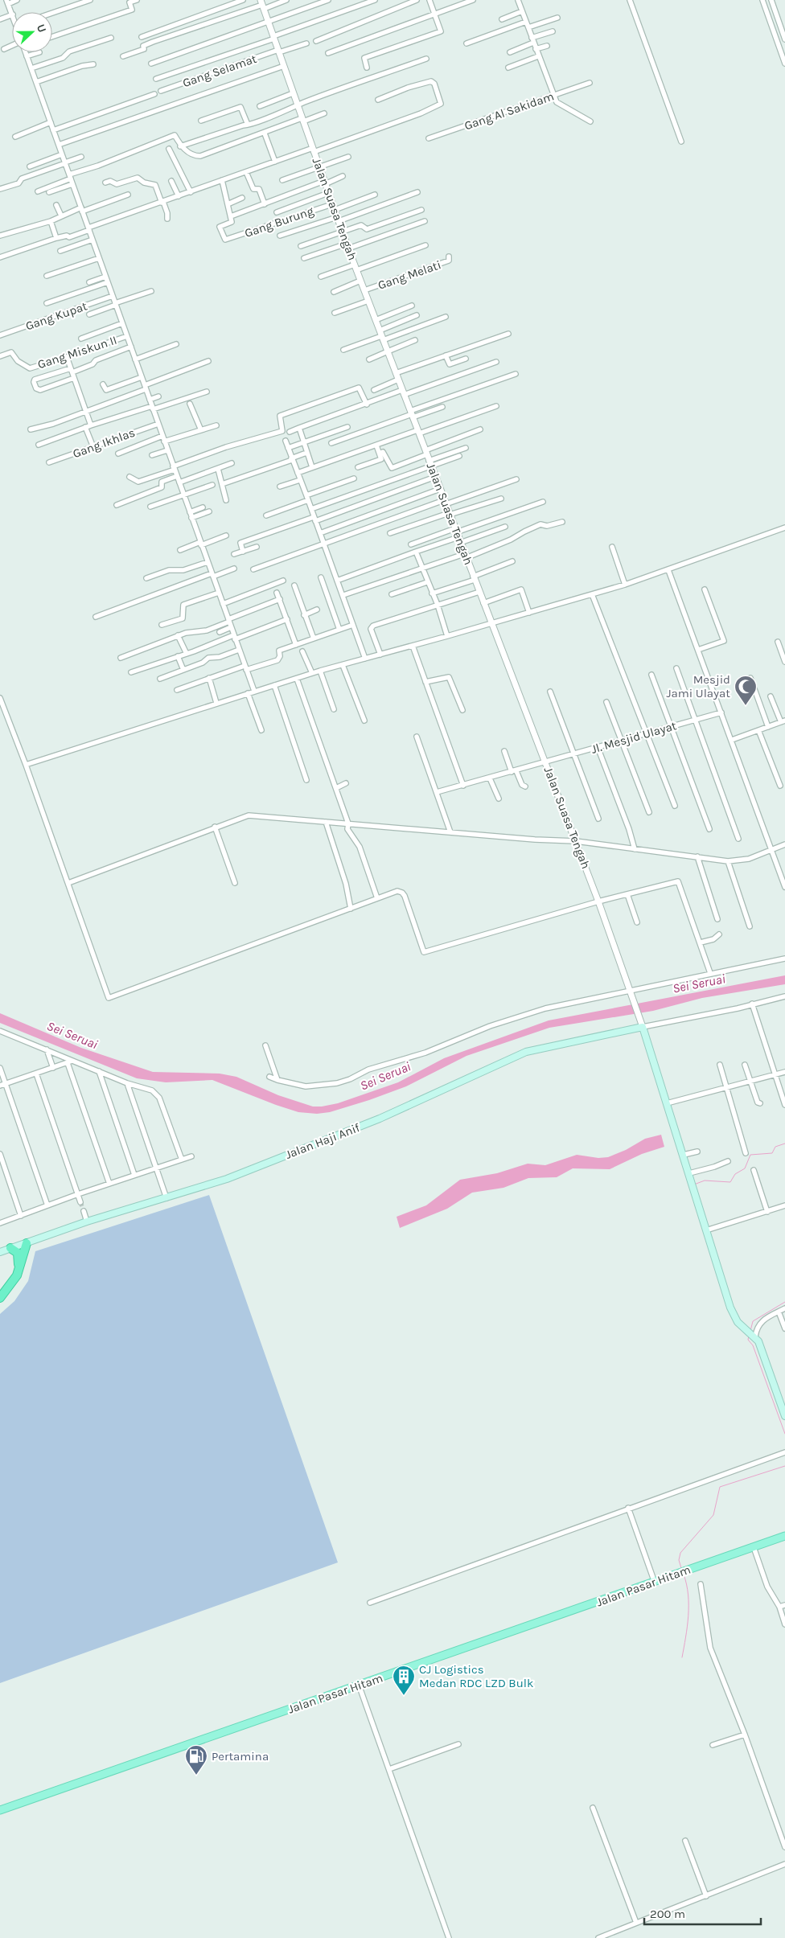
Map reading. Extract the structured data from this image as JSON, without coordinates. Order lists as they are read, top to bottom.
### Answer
{
  "streets": {
    "main road": ["Jalan Haji Anif", "Jalan Pasar Hitam"],
    "street": [
      "Gang Selamat",
      "Gang Al Sakidam",
      "Jalan Suasa Tengah",
      "Gang Burung",
      "Gang Melati",
      "Gang Kupat",
      "Gang Miskun II",
      "Gang Ikhlas",
      "Jl. Mesjid Ulayat"
    ]
  },
  "crossings": [
    ["Gang Selamat", "Jalan Suasa Tengah"],
    ["Jalan Suasa Tengah", "Gang Burung"],
    ["Jalan Suasa Tengah", "Gang Melati"],
    ["Jalan Suasa Tengah", "Jl. Mesjid Ulayat"],
    ["Jalan Suasa Tengah", "Jalan Haji Anif"]
  ],
  "water": ["Sei Seruai"],
  "places": {
    "mosque": ["Mesjid Jami Ulayat"],
    "building": ["CJ Logistics Medan RDC LZD Bulk"],
    "fuel station": ["Pertamina"]
  },
  "scale_bar": "200 m",
  "north": "right"
}
